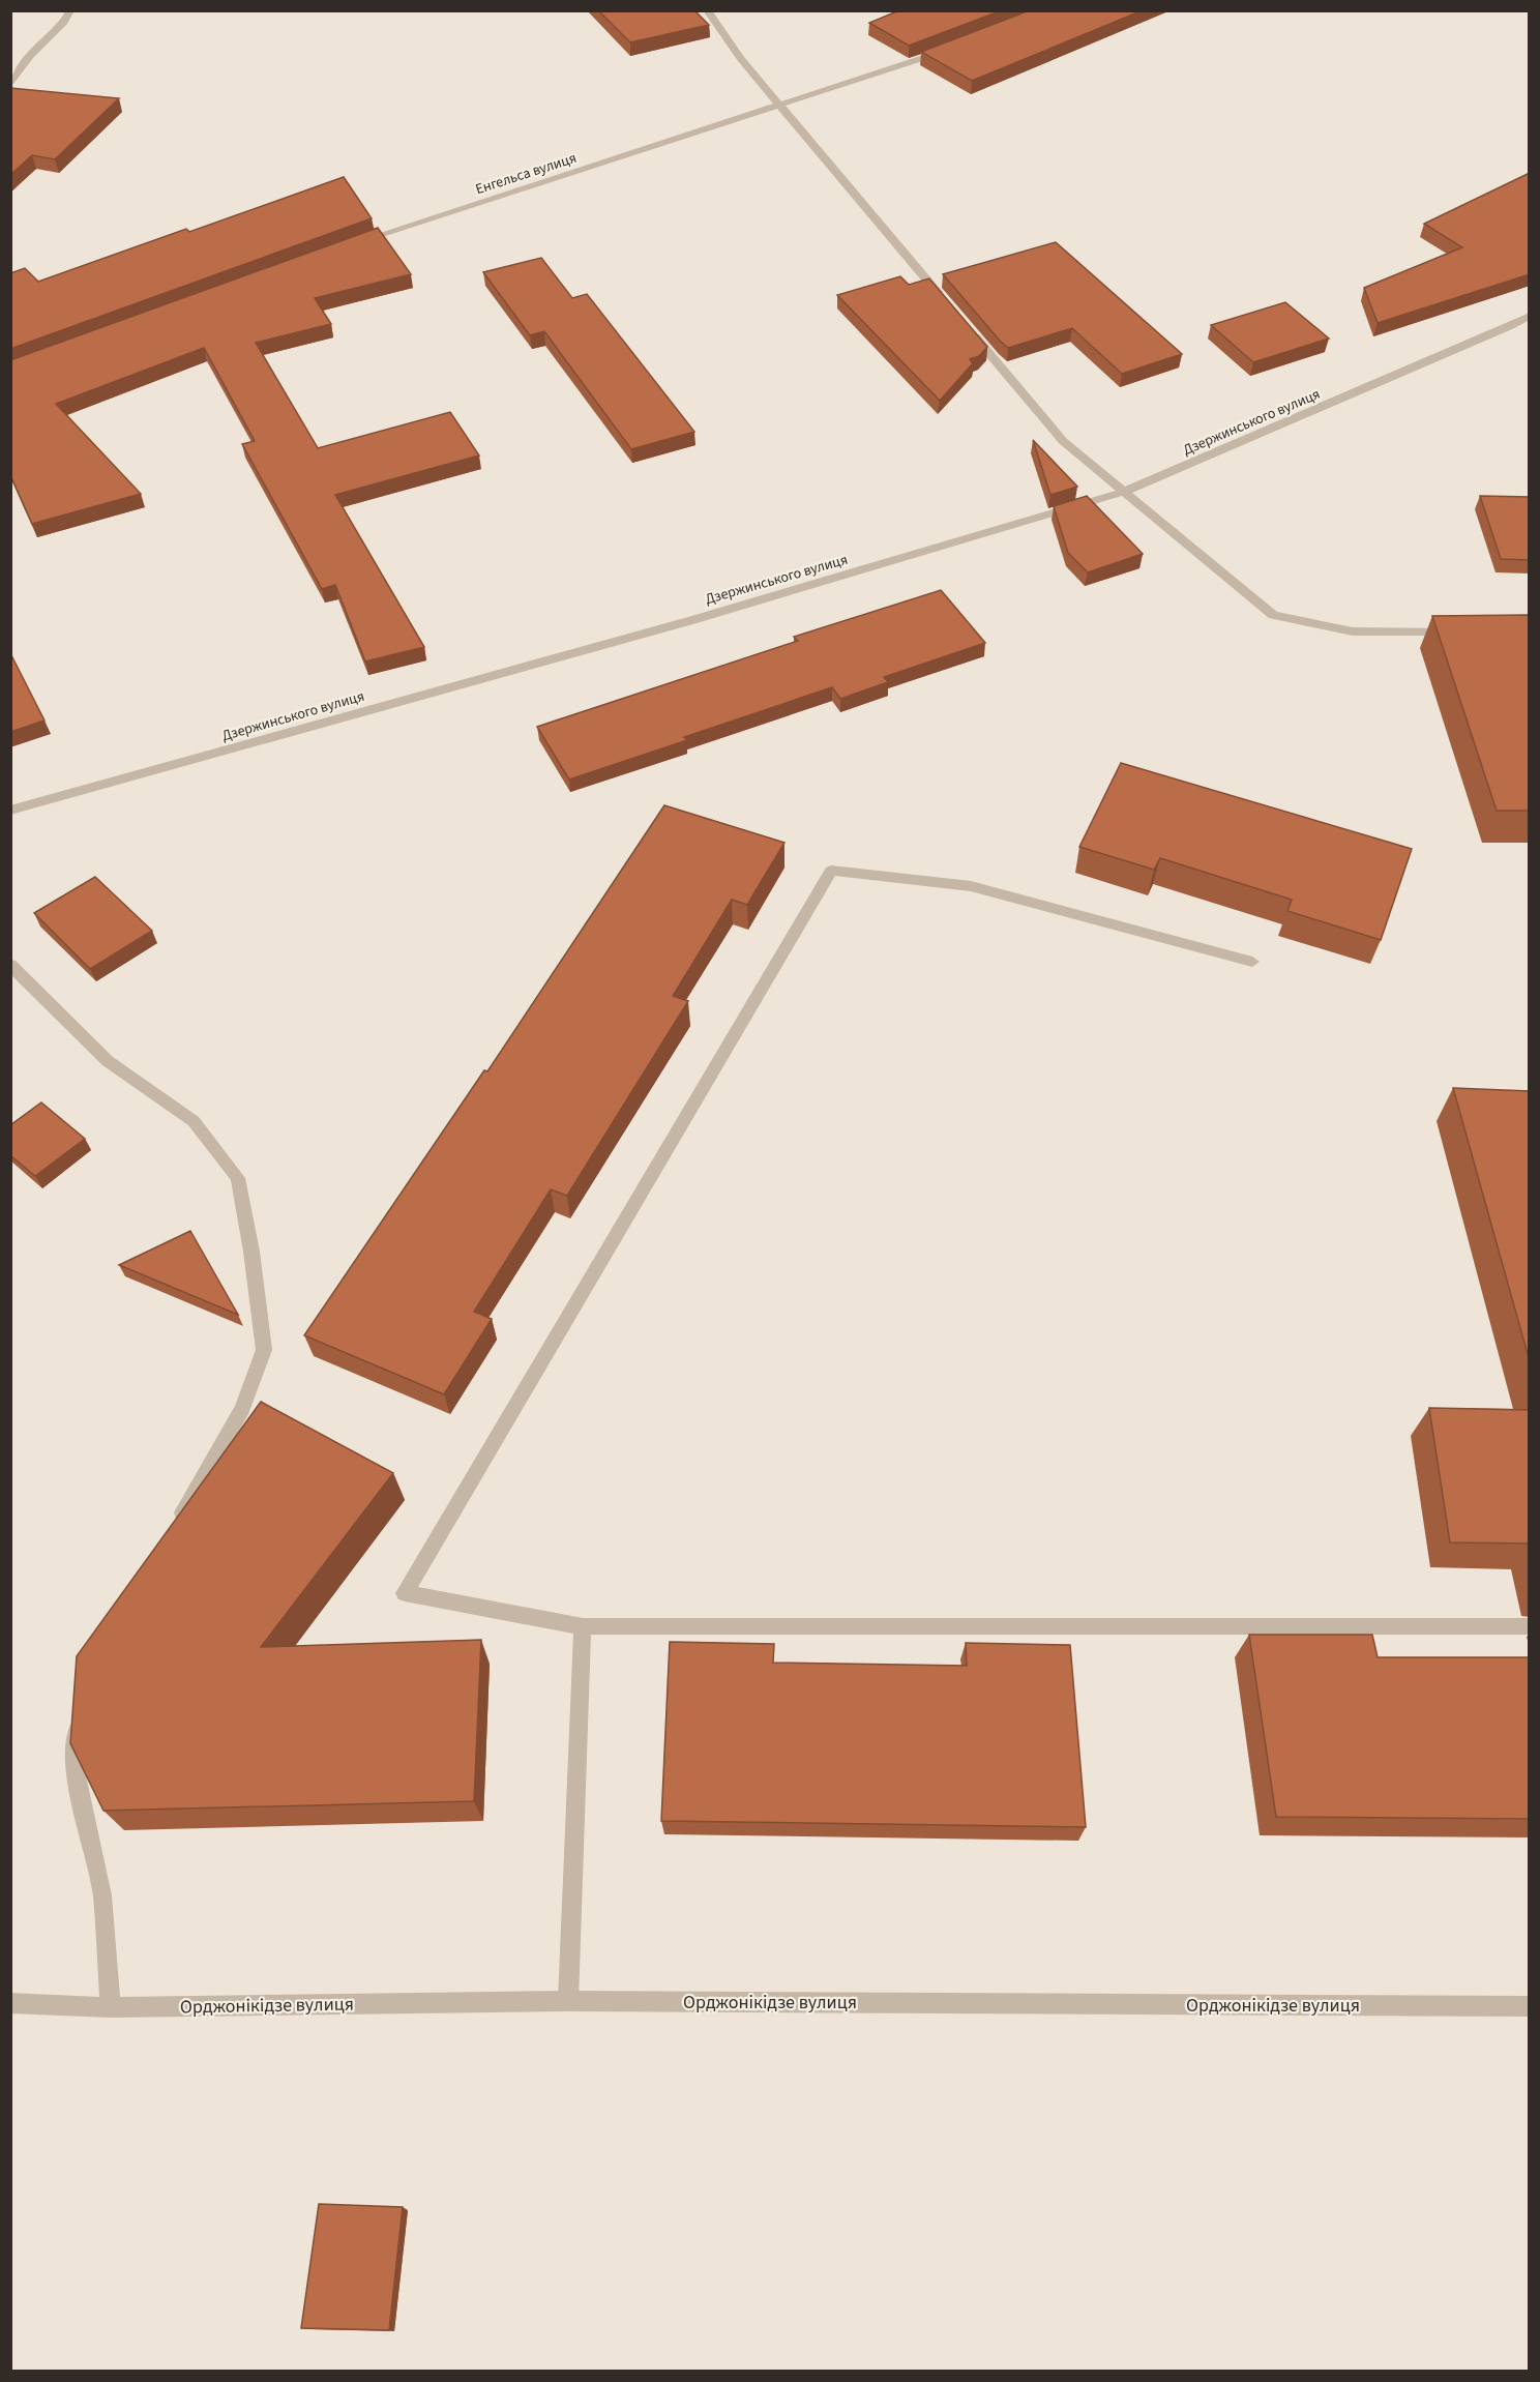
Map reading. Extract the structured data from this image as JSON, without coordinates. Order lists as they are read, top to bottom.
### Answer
{
  "streets": {
    "street": ["Енгельса вулиця", "Дзержинського вулиця", "Орджонікідзе вулиця"]
  }
}
